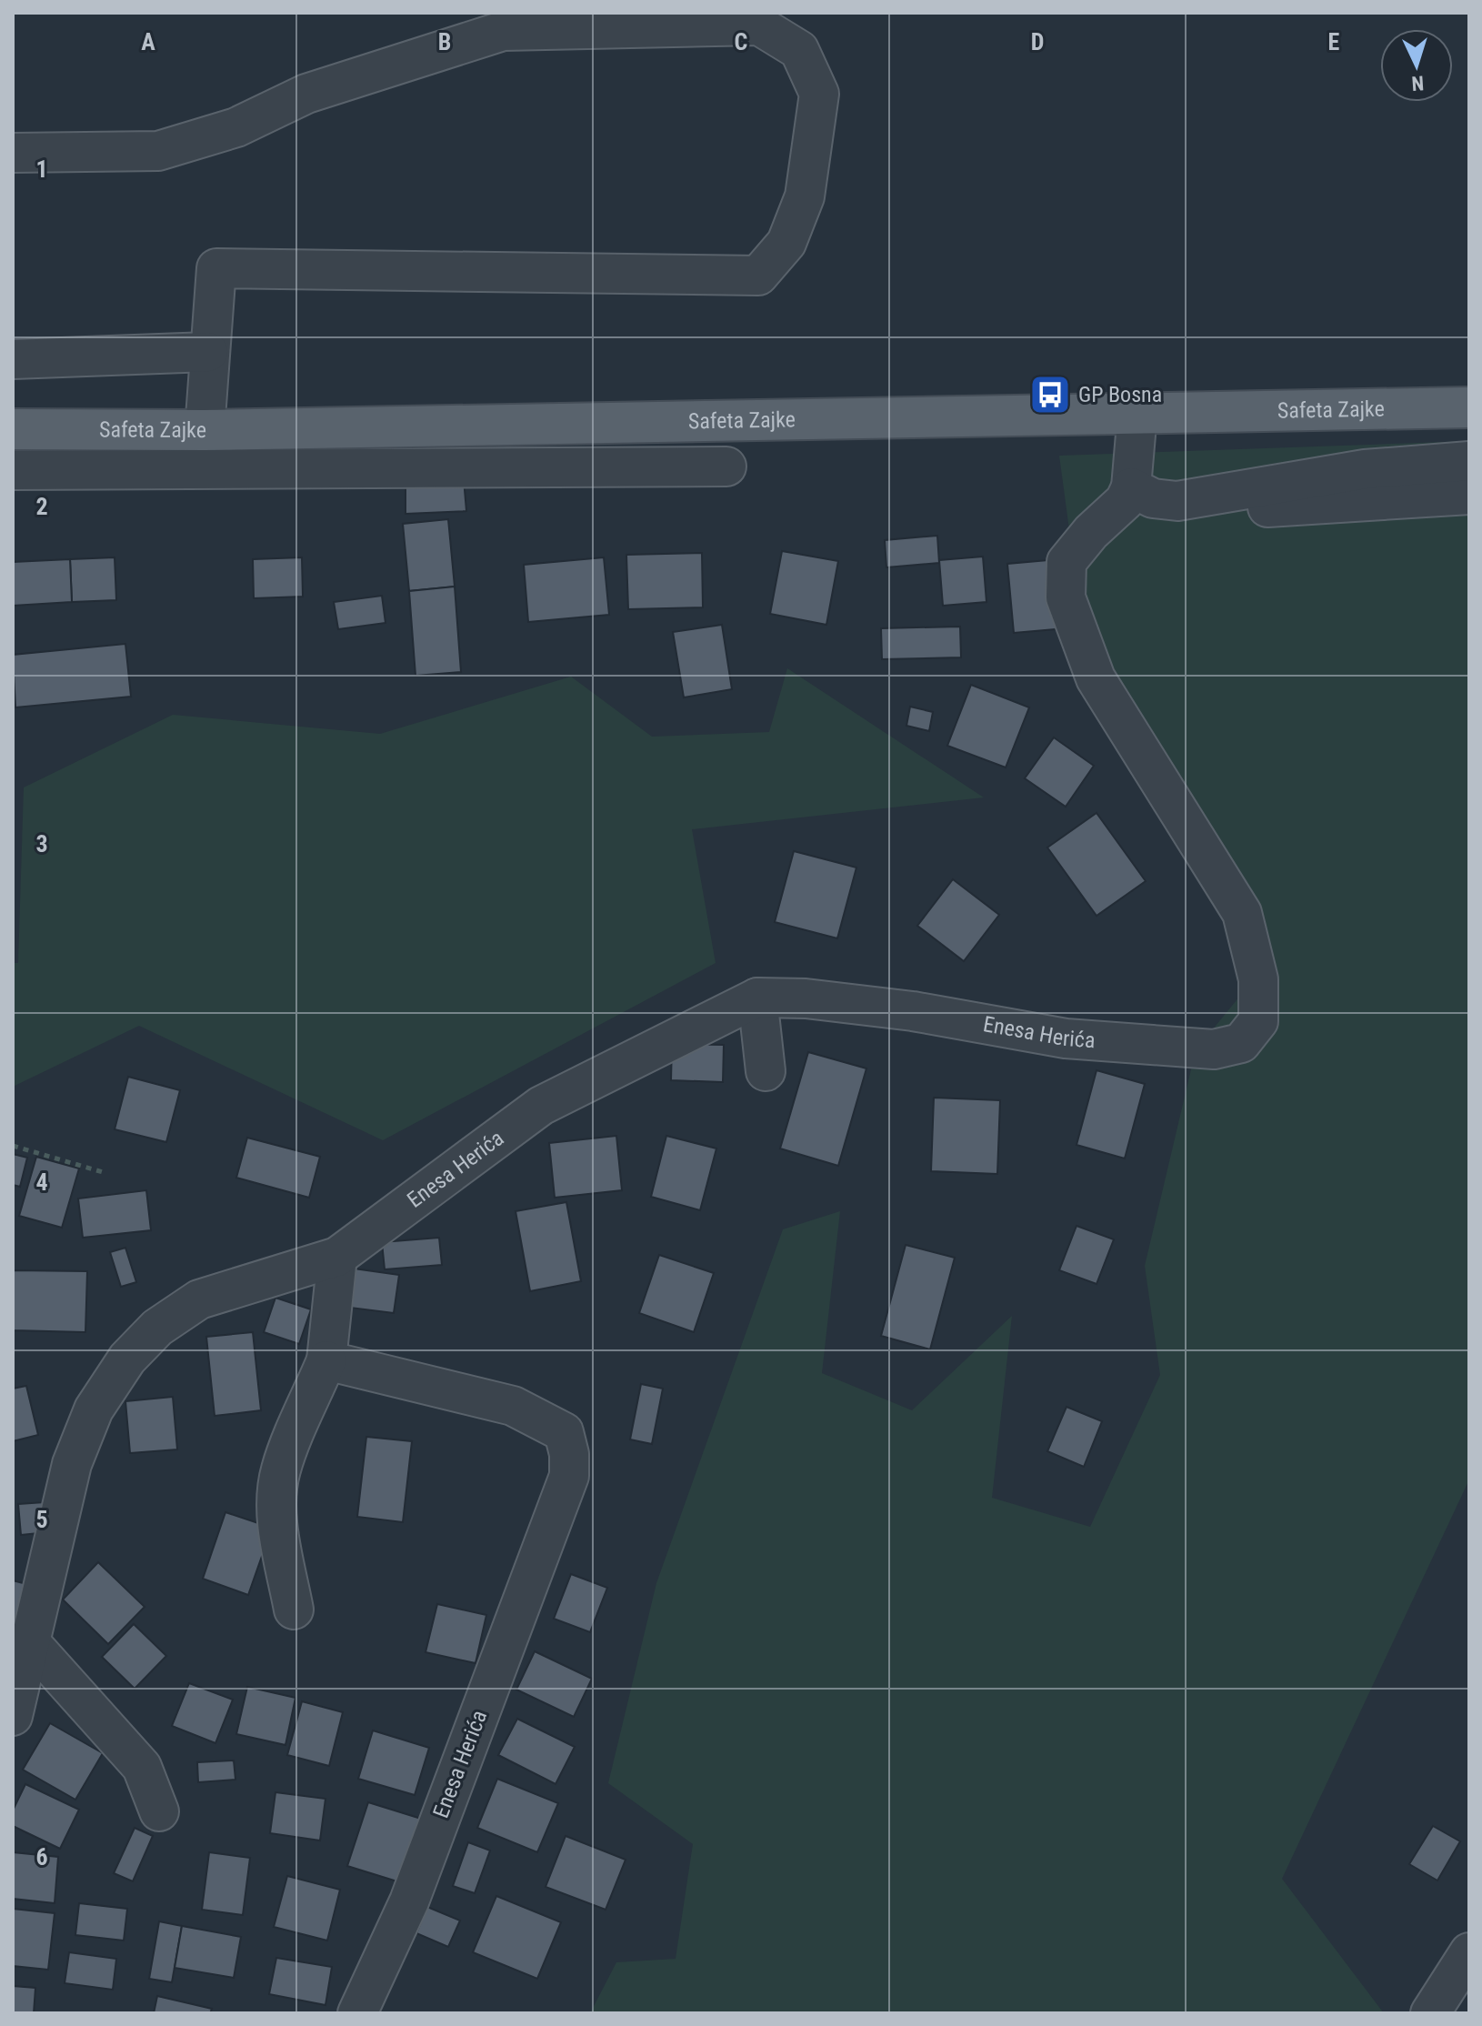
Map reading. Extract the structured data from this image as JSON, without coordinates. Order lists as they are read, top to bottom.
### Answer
{
  "streets": {
    "main road": ["Safeta Zajke"],
    "street": ["Enesa Herića"]
  },
  "places": {
    "bus stop": ["GP Bosna"]
  },
  "north": "bottom",
  "grid": {
    "columns": [
      "A",
      "B",
      "C",
      "D",
      "E"
    ],
    "rows": [
      "1",
      "2",
      "3",
      "4",
      "5",
      "6"
    ]
  }
}
